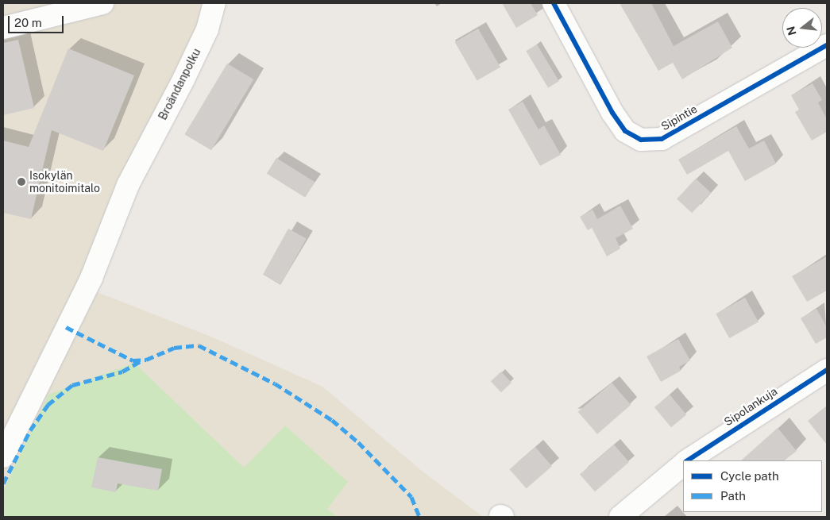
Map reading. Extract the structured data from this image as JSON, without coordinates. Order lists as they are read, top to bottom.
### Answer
{
  "streets": {
    "street": ["Broändanpolku", "Sipintie", "Sipolankuja"]
  },
  "places": ["Isokylän monitoimitalo"],
  "legend": ["Cycle path", "Path"],
  "scale_bar": "20 m",
  "north": "left"
}
